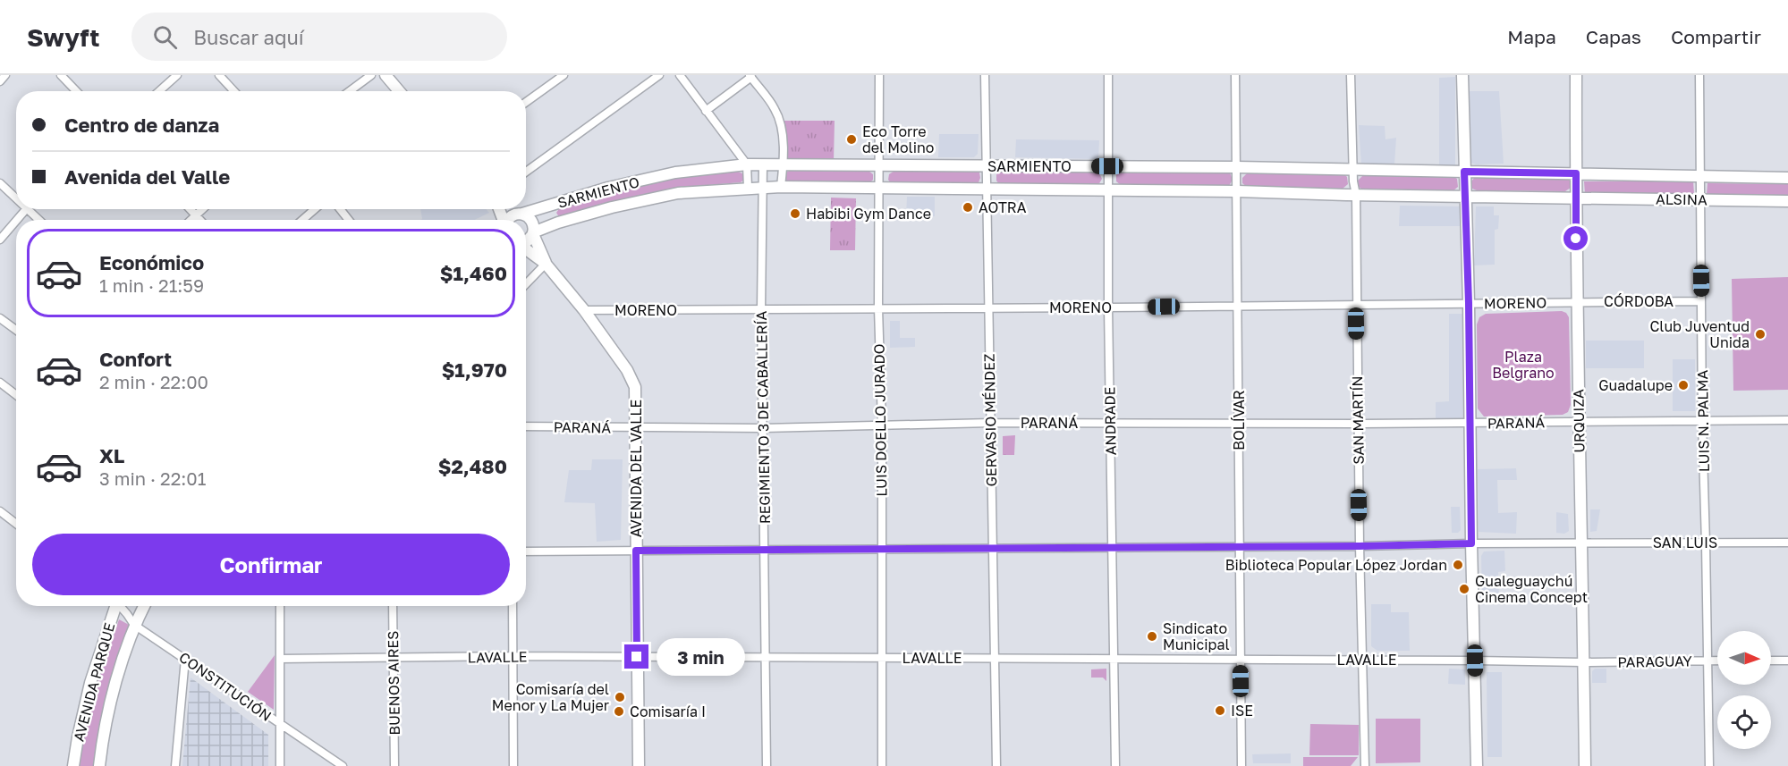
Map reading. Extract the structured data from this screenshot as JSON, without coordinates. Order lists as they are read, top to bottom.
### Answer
{
  "streets": {
    "main road": [
      "SARMIENTO",
      "ALSINA",
      "URQUIZA",
      "AVENIDA DEL VALLE",
      "AVENIDA PARQUE"
    ],
    "street": [
      "CÓRDOBA",
      "MORENO",
      "REGIMIENTO 3 DE CABALLERÍA",
      "LUIS DOELLO JURADO",
      "GERVASIO MÉNDEZ",
      "BOLÍVAR",
      "SAN MARTÍN",
      "ANDRADE",
      "LUIS N. PALMA",
      "PARANÁ",
      "SAN LUIS",
      "LAVALLE",
      "PARAGUAY",
      "BUENOS AIRES",
      "CONSTITUCIÓN"
    ]
  },
  "crossings": [
    ["SARMIENTO", "ALSINA"],
    ["SARMIENTO", "REGIMIENTO 3 DE CABALLERÍA"],
    ["SARMIENTO", "LUIS DOELLO JURADO"],
    ["SARMIENTO", "GERVASIO MÉNDEZ"],
    ["SARMIENTO", "BOLÍVAR"],
    ["SARMIENTO", "SAN MARTÍN"],
    ["SARMIENTO", "ANDRADE"],
    ["SARMIENTO", "URQUIZA"],
    ["ALSINA", "URQUIZA"],
    ["ALSINA", "LUIS N. PALMA"],
    ["CÓRDOBA", "MORENO"],
    ["CÓRDOBA", "URQUIZA"],
    ["CÓRDOBA", "LUIS N. PALMA"],
    ["MORENO", "REGIMIENTO 3 DE CABALLERÍA"],
    ["MORENO", "LUIS DOELLO JURADO"],
    ["MORENO", "GERVASIO MÉNDEZ"],
    ["MORENO", "BOLÍVAR"],
    ["MORENO", "SAN MARTÍN"],
    ["MORENO", "ANDRADE"],
    ["MORENO", "URQUIZA"],
    ["MORENO", "AVENIDA DEL VALLE"],
    ["REGIMIENTO 3 DE CABALLERÍA", "PARANÁ"],
    ["REGIMIENTO 3 DE CABALLERÍA", "SAN LUIS"],
    ["REGIMIENTO 3 DE CABALLERÍA", "LAVALLE"],
    ["LUIS DOELLO JURADO", "PARANÁ"],
    ["LUIS DOELLO JURADO", "SAN LUIS"],
    ["LUIS DOELLO JURADO", "LAVALLE"],
    ["GERVASIO MÉNDEZ", "PARANÁ"],
    ["GERVASIO MÉNDEZ", "SAN LUIS"],
    ["GERVASIO MÉNDEZ", "LAVALLE"],
    ["BOLÍVAR", "PARANÁ"],
    ["BOLÍVAR", "SAN LUIS"],
    ["BOLÍVAR", "LAVALLE"],
    ["SAN MARTÍN", "PARANÁ"],
    ["SAN MARTÍN", "SAN LUIS"],
    ["SAN MARTÍN", "LAVALLE"],
    ["ANDRADE", "PARANÁ"],
    ["ANDRADE", "SAN LUIS"],
    ["ANDRADE", "LAVALLE"],
    ["URQUIZA", "PARANÁ"],
    ["URQUIZA", "SAN LUIS"],
    ["URQUIZA", "LAVALLE"],
    ["URQUIZA", "PARAGUAY"],
    ["LUIS N. PALMA", "PARANÁ"],
    ["LUIS N. PALMA", "SAN LUIS"],
    ["LUIS N. PALMA", "PARAGUAY"],
    ["PARANÁ", "AVENIDA DEL VALLE"],
    ["AVENIDA DEL VALLE", "SAN LUIS"],
    ["AVENIDA DEL VALLE", "LAVALLE"],
    ["LAVALLE", "PARAGUAY"],
    ["LAVALLE", "BUENOS AIRES"],
    ["AVENIDA PARQUE", "CONSTITUCIÓN"]
  ],
  "parks": ["Plaza Belgrano"],
  "places": [
    "Eco Torre del Molino",
    "AOTRA",
    "Habibi Gym Dance",
    "Club Juventud Unida",
    "Guadalupe",
    "Biblioteca Popular López Jordan",
    "Gualeguaychú Cinema Concept",
    "Sindicato Municipal",
    "Comisaría del Menor y La Mujer",
    "ISE",
    "Comisaría I"
  ],
  "north": "right",
  "page": {
    "header": "Swyft",
    "search": "Buscar aquí",
    "nav": ["Mapa", "Capas", "Compartir"],
    "banner": ["Centro de danza", "Avenida del Valle"],
    "list": [
      {
        "name": "Económico",
        "note": "1 min · 21:59",
        "value": "$1,460"
      },
      {
        "name": "Confort",
        "note": "2 min · 22:00",
        "value": "$1,970"
      },
      {
        "name": "XL",
        "note": "3 min · 22:01",
        "value": "$2,480"
      }
    ],
    "buttons": "Confirmar",
    "bubble": "3 min"
  }
}
